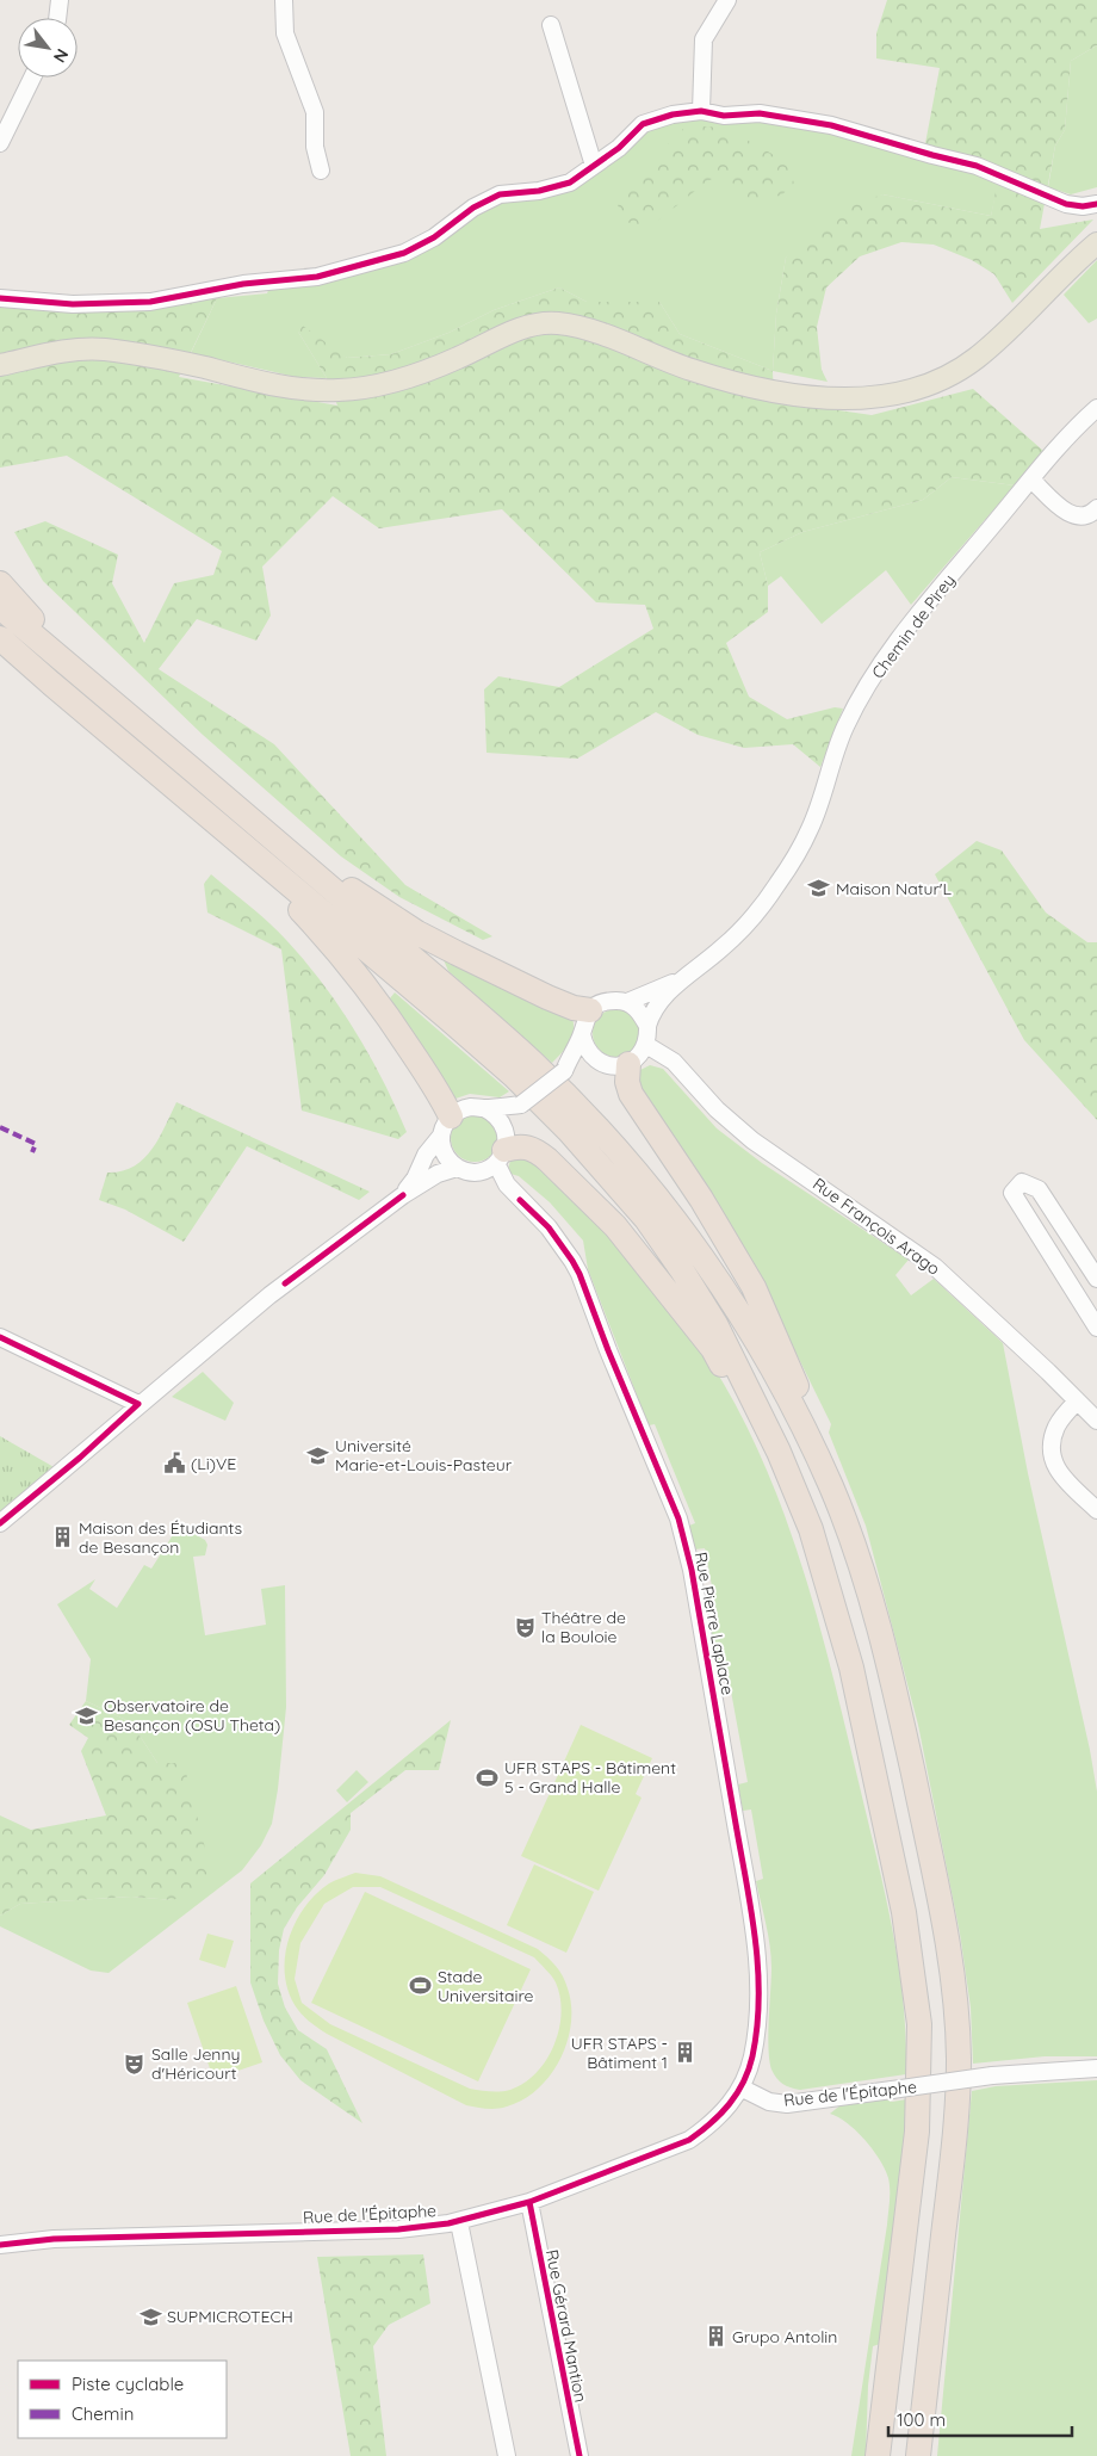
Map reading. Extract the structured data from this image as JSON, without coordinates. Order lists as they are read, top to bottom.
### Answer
{
  "streets": {
    "street": [
      "Chemin de Pirey",
      "Rue François Arago",
      "Rue Pierre Laplace",
      "Rue de l'Épitaphe",
      "Rue Gérard Mantion"
    ]
  },
  "crossings": [
    ["Chemin de Pirey", "Rue François Arago"],
    ["Rue Pierre Laplace", "Rue de l'Épitaphe"],
    ["Rue de l'Épitaphe", "Rue Gérard Mantion"]
  ],
  "places": {
    "school or university": [
      "Maison Natur'L",
      "Université Marie-et-Louis-Pasteur",
      "Observatoire de Besançon (OSU Theta)",
      "SUPMICROTECH"
    ],
    "public building": ["(Li)VE"],
    "building": ["Maison des Étudiants de Besançon", "UFR STAPS - Bâtiment 1", "Grupo Antolin"],
    "theatre": ["Théâtre de la Bouloie", "Salle Jenny d'Héricourt"],
    "sports": ["UFR STAPS - Bâtiment 5 - Grand Halle", "Stade Universitaire"]
  },
  "legend": ["Piste cyclable", "Chemin"],
  "scale_bar": "100 m",
  "north": "bottom right"
}
